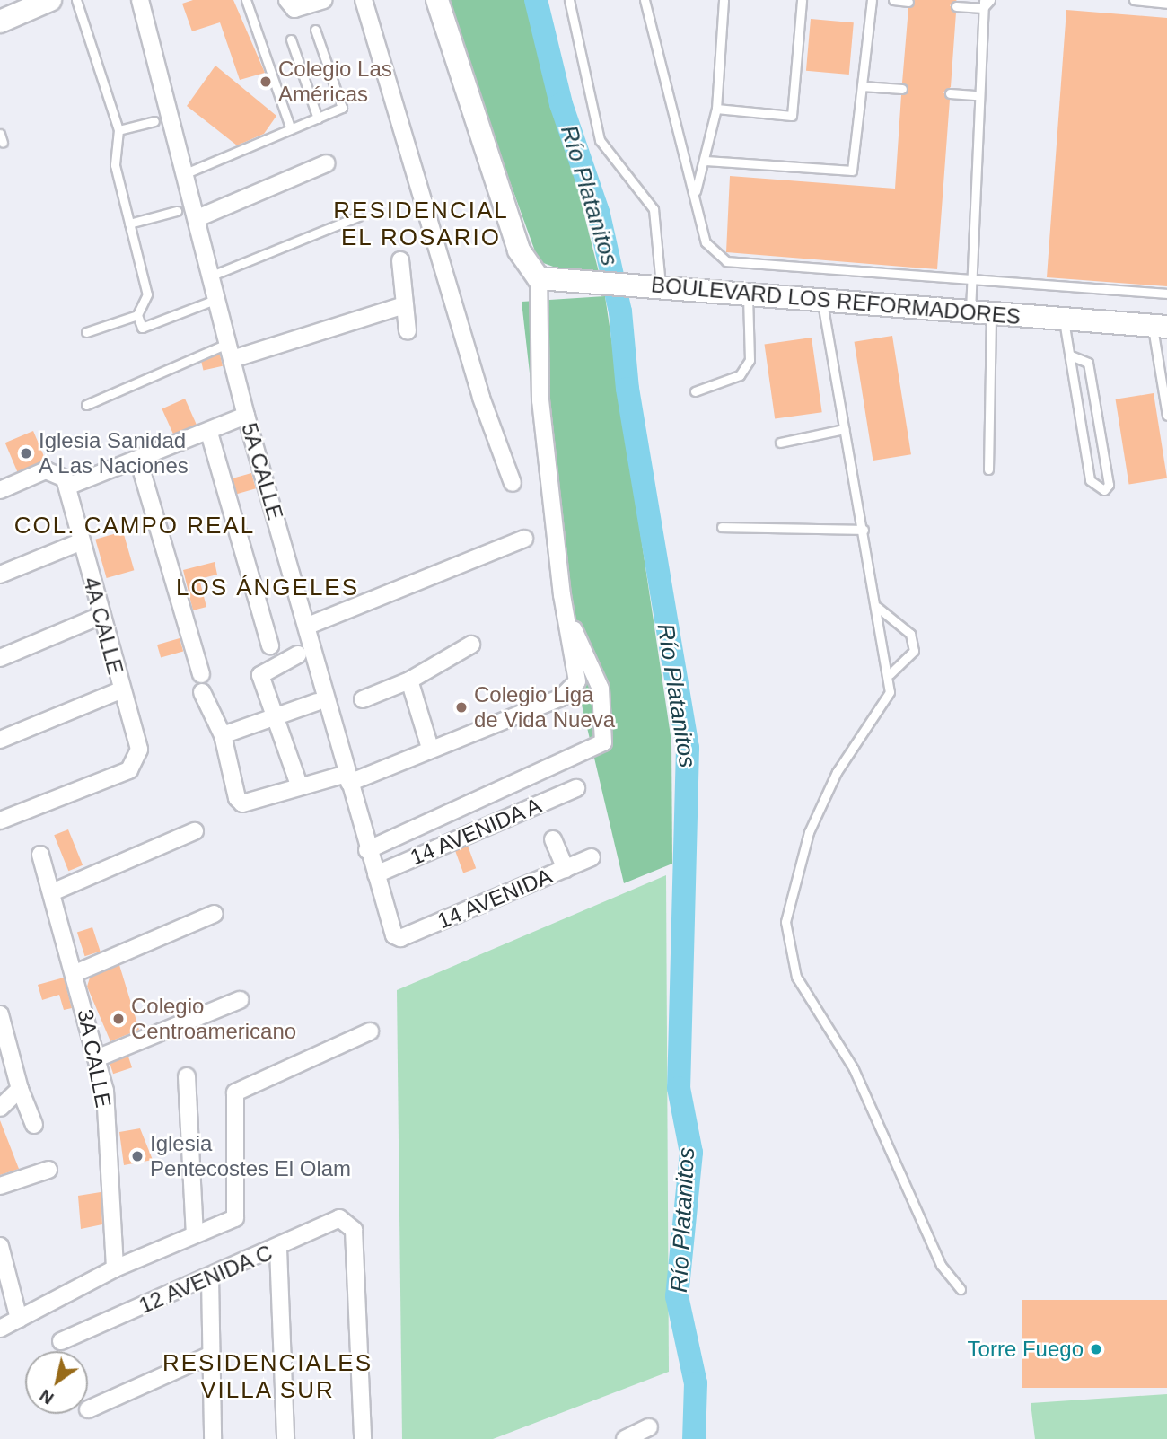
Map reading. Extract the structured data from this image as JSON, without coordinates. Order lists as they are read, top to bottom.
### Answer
{
  "streets": {
    "main road": ["BOULEVARD LOS REFORMADORES"],
    "street": [
      "5A CALLE",
      "4A CALLE",
      "14 AVENIDA A",
      "14 AVENIDA",
      "3A CALLE",
      "12 AVENIDA C"
    ]
  },
  "crossings": [
    ["5A CALLE", "14 AVENIDA A"],
    ["5A CALLE", "14 AVENIDA"]
  ],
  "districts": [
    "RESIDENCIAL EL ROSARIO",
    "COL. CAMPO REAL",
    "LOS ÁNGELES",
    "RESIDENCIALES VILLA SUR"
  ],
  "water": ["Río Platanitos"],
  "places": [
    "Colegio Las Américas",
    "Iglesia Sanidad A Las Naciones",
    "Colegio Liga de Vida Nueva",
    "Colegio Centroamericano",
    "Iglesia Pentecostes El Olam",
    "Torre Fuego"
  ],
  "north": "bottom left"
}
